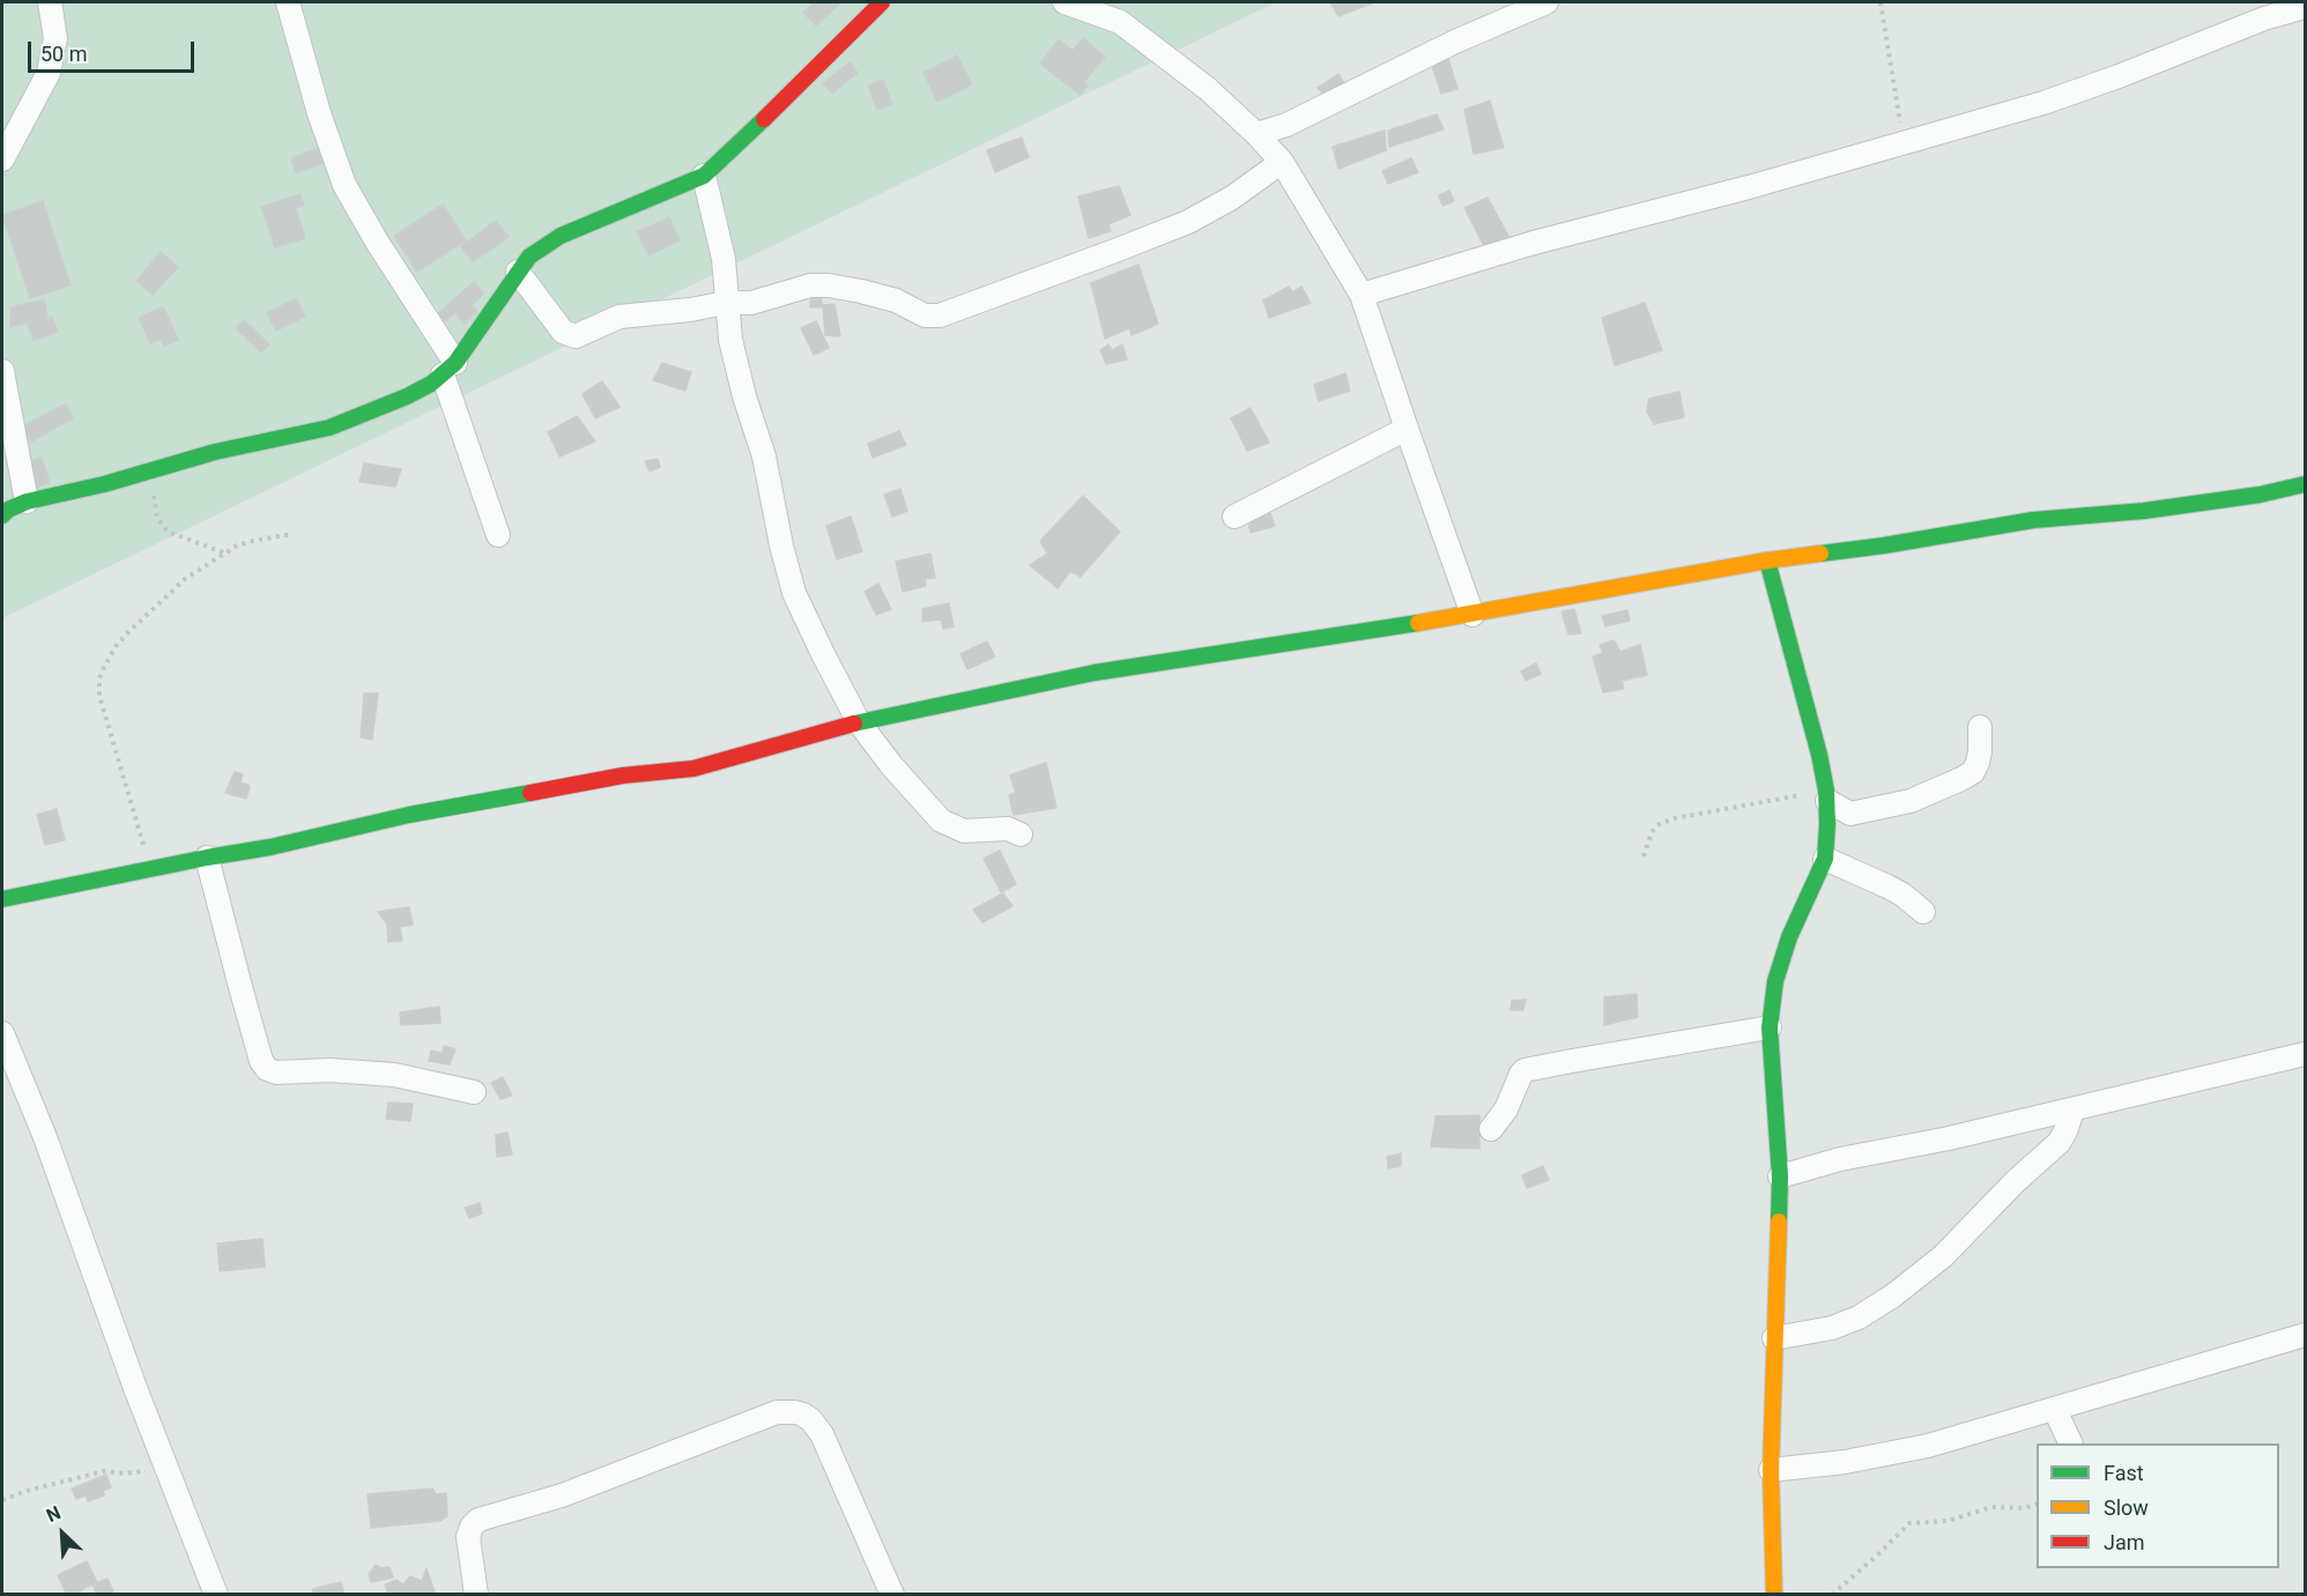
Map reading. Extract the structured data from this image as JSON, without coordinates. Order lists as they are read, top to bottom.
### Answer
{
  "legend": ["Fast", "Slow", "Jam"],
  "scale_bar": "50 m",
  "north": "top left"
}
